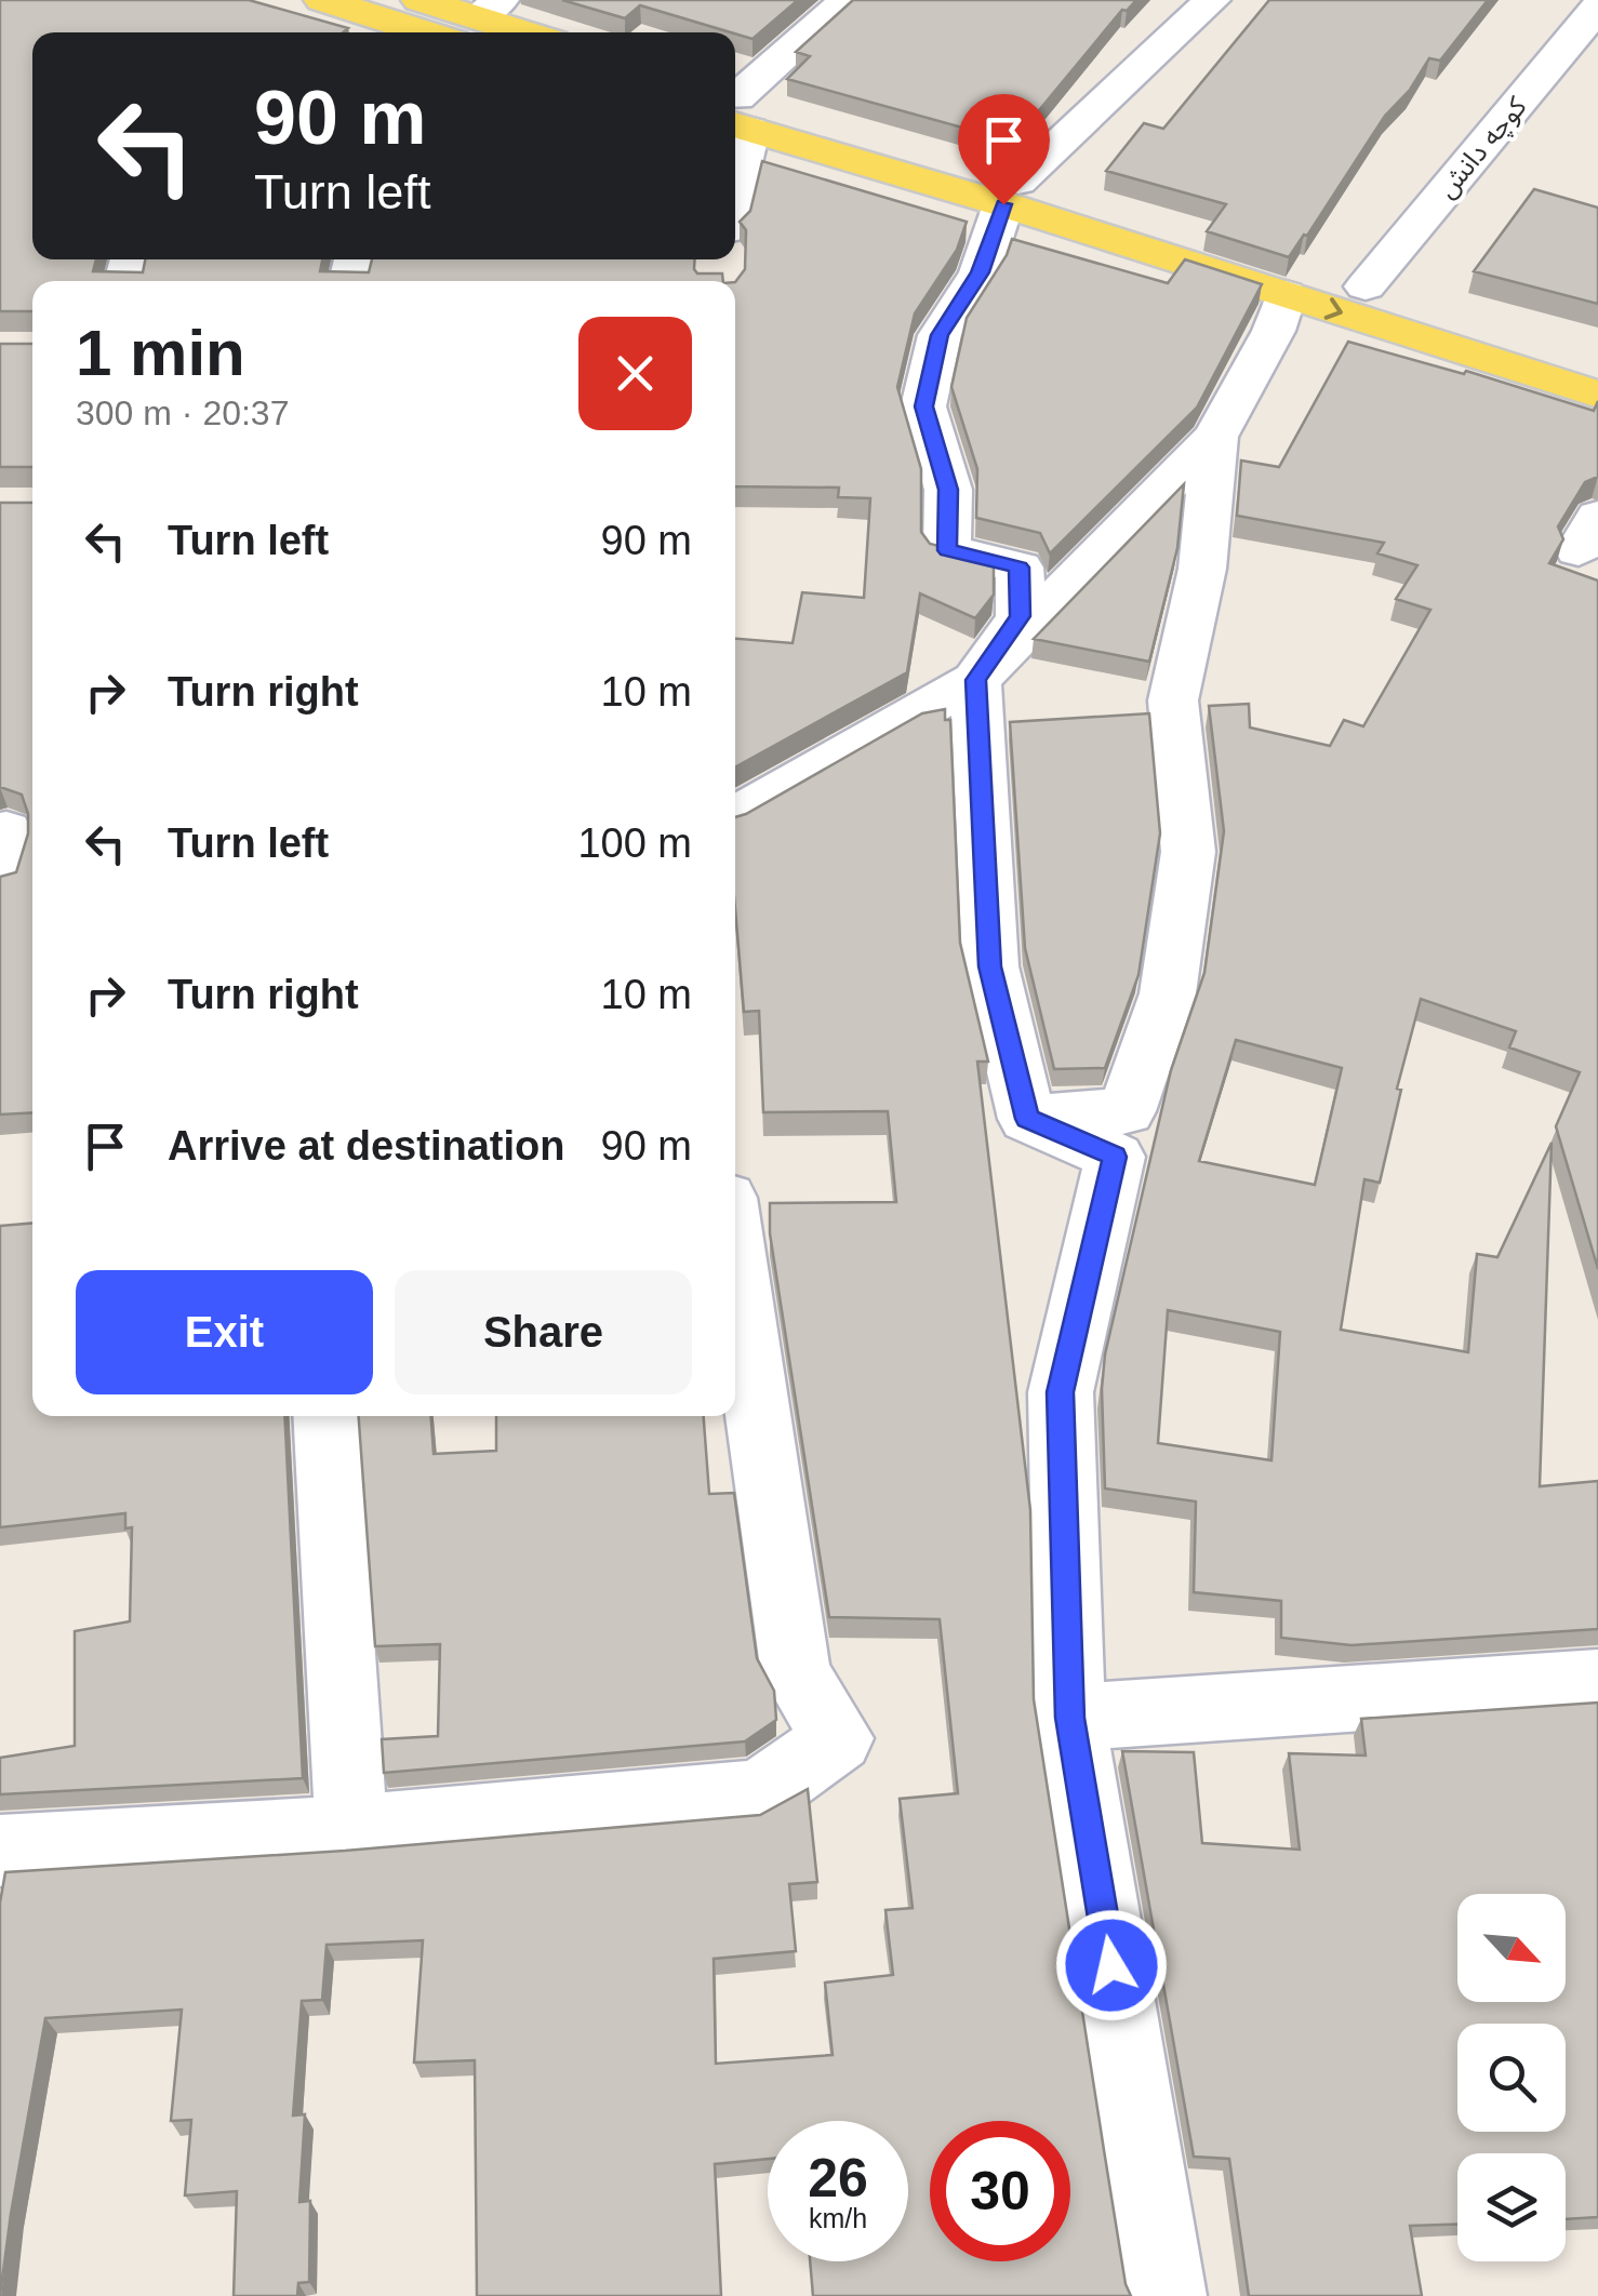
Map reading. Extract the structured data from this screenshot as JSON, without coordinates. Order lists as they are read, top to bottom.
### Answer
{
  "streets": {
    "street": ["کوچه دانش"]
  },
  "north": "bottom right",
  "page": {
    "turn": ["90 m", "Turn left"],
    "heading": ["1 min", "300 m · 20:37"],
    "list": [
      {
        "name": "Turn left",
        "value": "90 m"
      },
      {
        "name": "Turn right",
        "value": "10 m"
      },
      {
        "name": "Turn left",
        "value": "100 m"
      },
      {
        "name": "Turn right",
        "value": "10 m"
      },
      {
        "name": "Arrive at destination",
        "value": "90 m"
      }
    ],
    "buttons": ["Exit", "Share"],
    "speed": "26 km/h",
    "limit": "30"
  }
}
